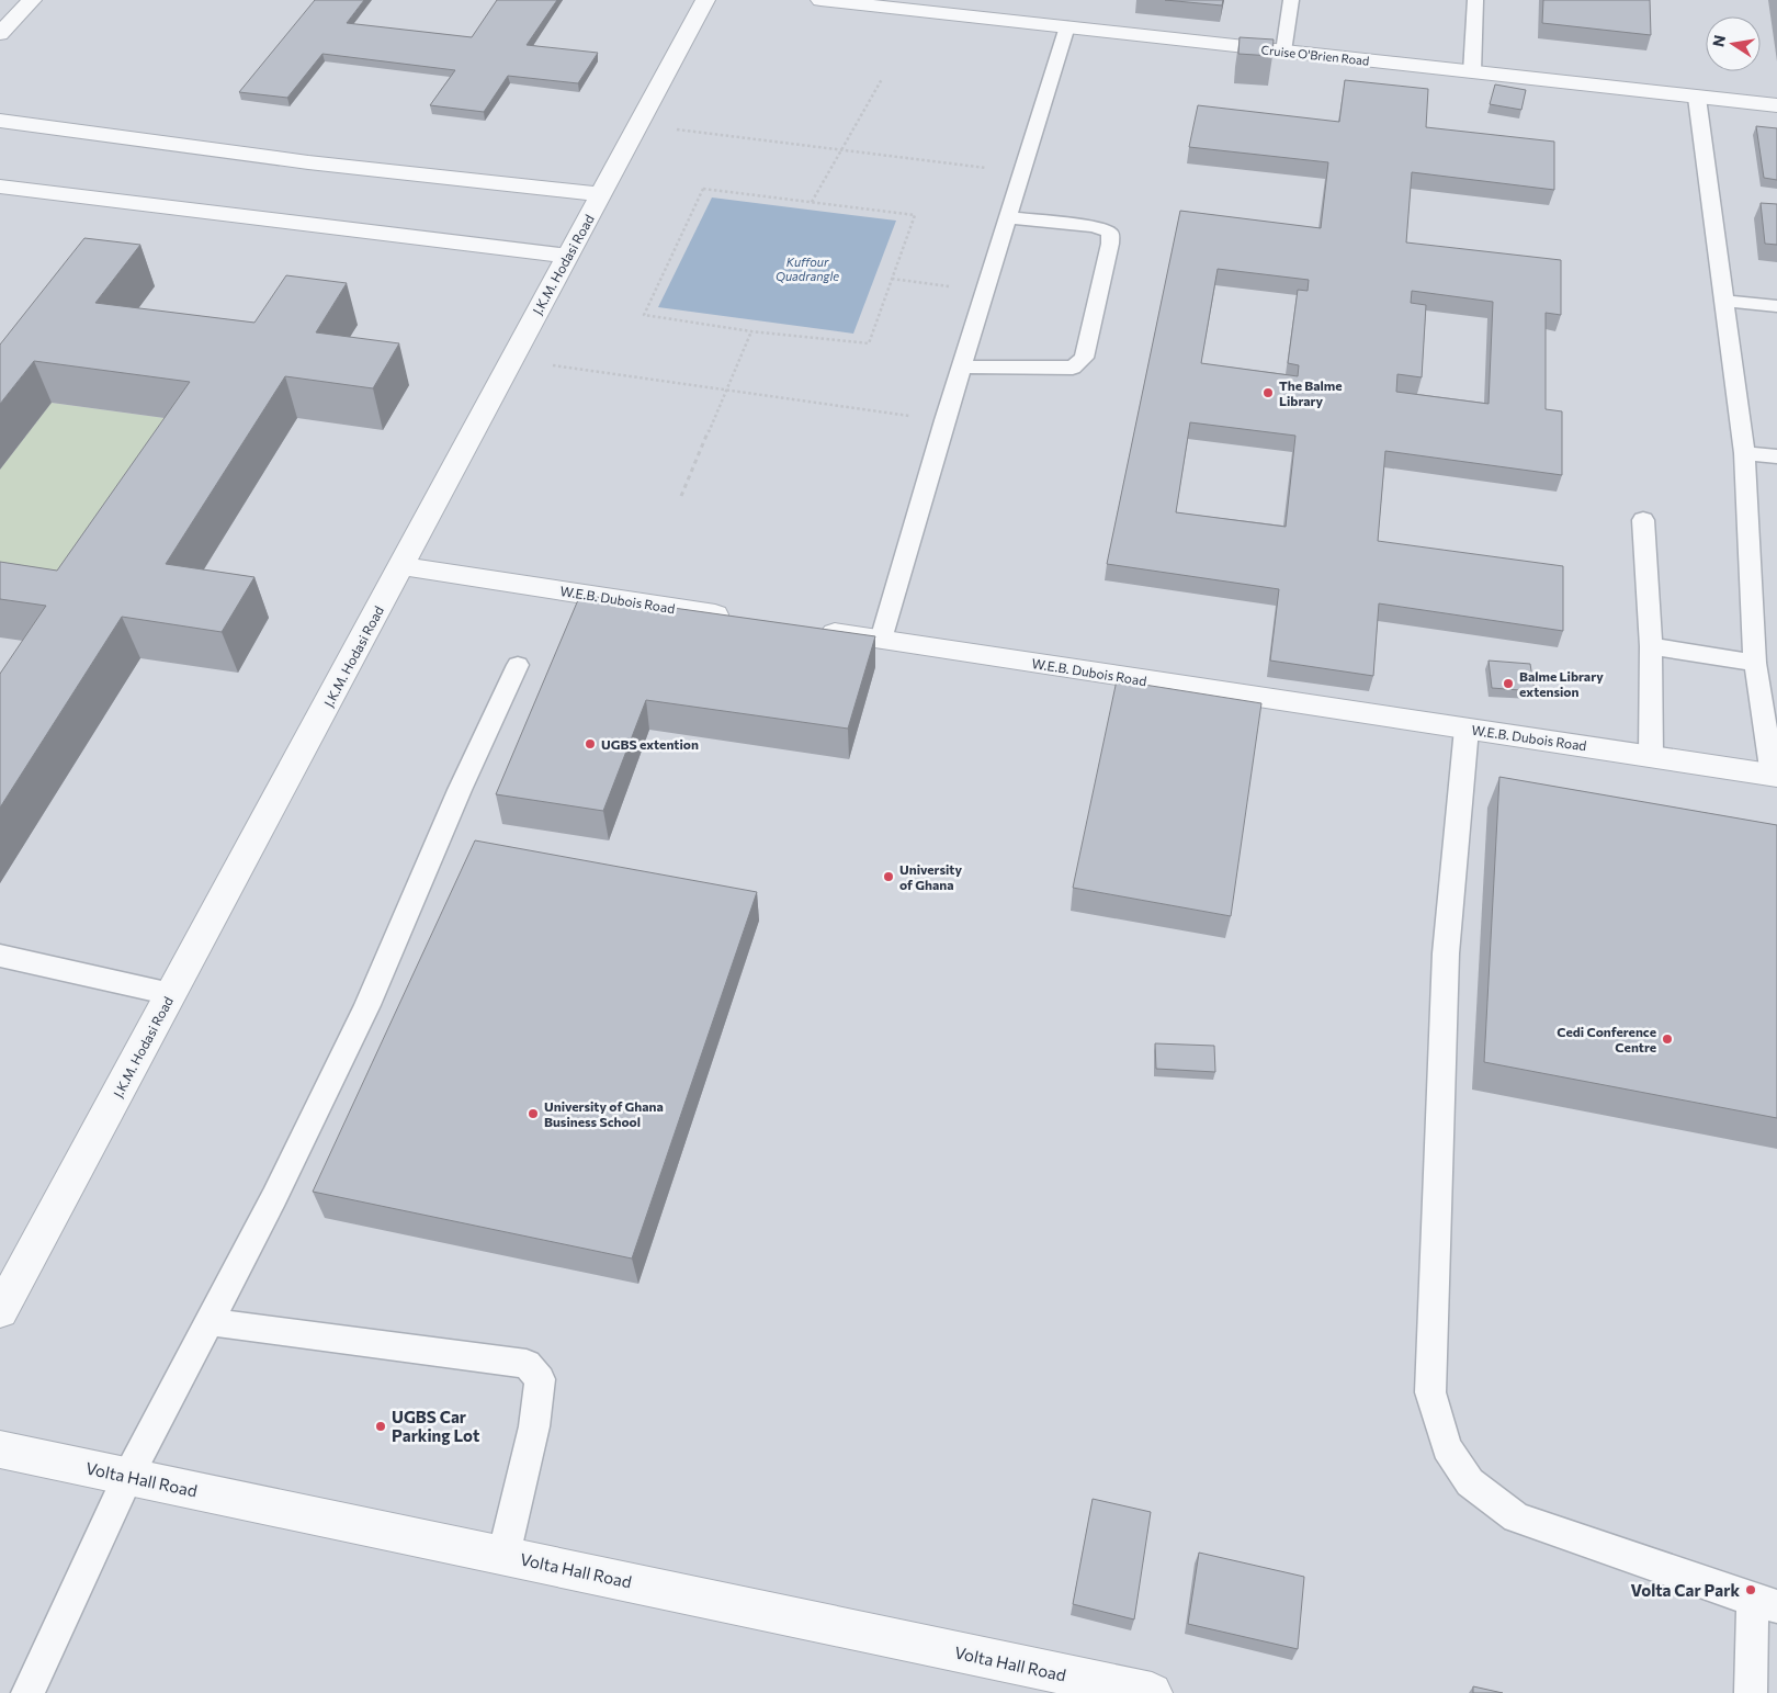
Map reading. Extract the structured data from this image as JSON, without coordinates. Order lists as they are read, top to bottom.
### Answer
{
  "streets": {
    "street": [
      "Cruise O'Brien Road",
      "J.K.M. Hodasi Road",
      "W.E.B. Dubois Road",
      "Volta Hall Road"
    ]
  },
  "crossings": [
    ["J.K.M. Hodasi Road", "W.E.B. Dubois Road"]
  ],
  "water": ["Kuffour Quadrangle"],
  "places": [
    "The Balme Library",
    "Balme Library extension",
    "UGBS extention",
    "University of Ghana",
    "Cedi Conference Centre",
    "University of Ghana Business School",
    "UGBS Car Parking Lot",
    "Volta Car Park"
  ],
  "north": "left"
}
